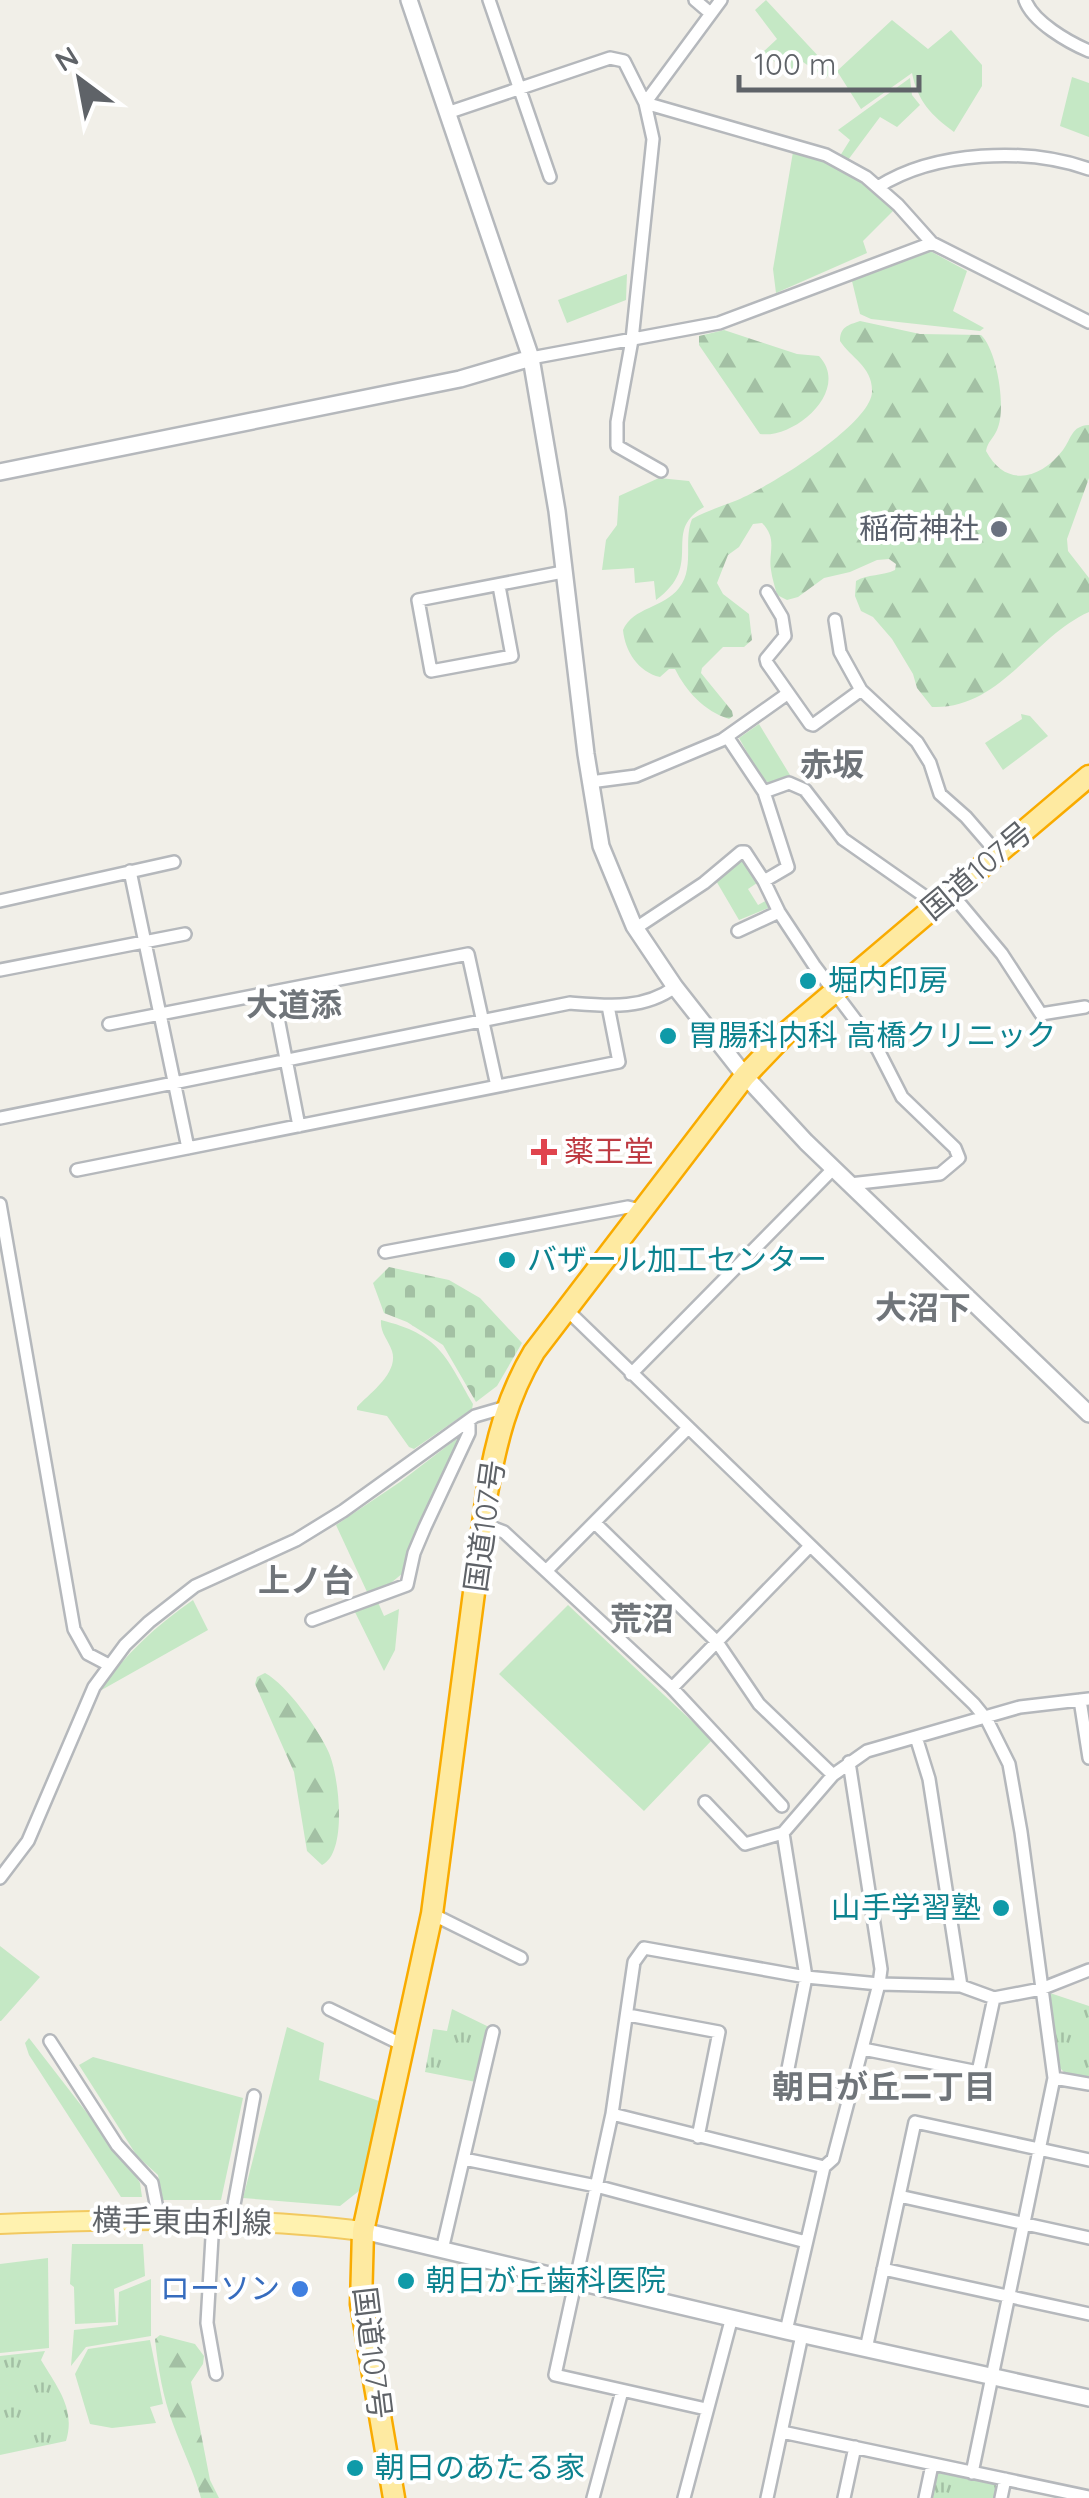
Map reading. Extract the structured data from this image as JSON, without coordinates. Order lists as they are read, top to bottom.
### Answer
{
  "streets": {
    "highway": ["国道107号"],
    "main road": ["横手東由利線"]
  },
  "crossings": [
    ["国道107号", "横手東由利線"]
  ],
  "districts": [
    "赤坂",
    "大道添",
    "大沼下",
    "上ノ台",
    "荒沼",
    "朝日が丘二丁目"
  ],
  "places": {
    "other": [
      "稲荷神社",
      "堀内印房",
      "胃腸科内科 高橋クリニック",
      "バザール加工センター",
      "山手学習塾",
      "朝日が丘歯科医院",
      "ローソン",
      "朝日のあたる家"
    ],
    "health": ["薬王堂"]
  },
  "scale_bar": "100 m",
  "north": "top left"
}
